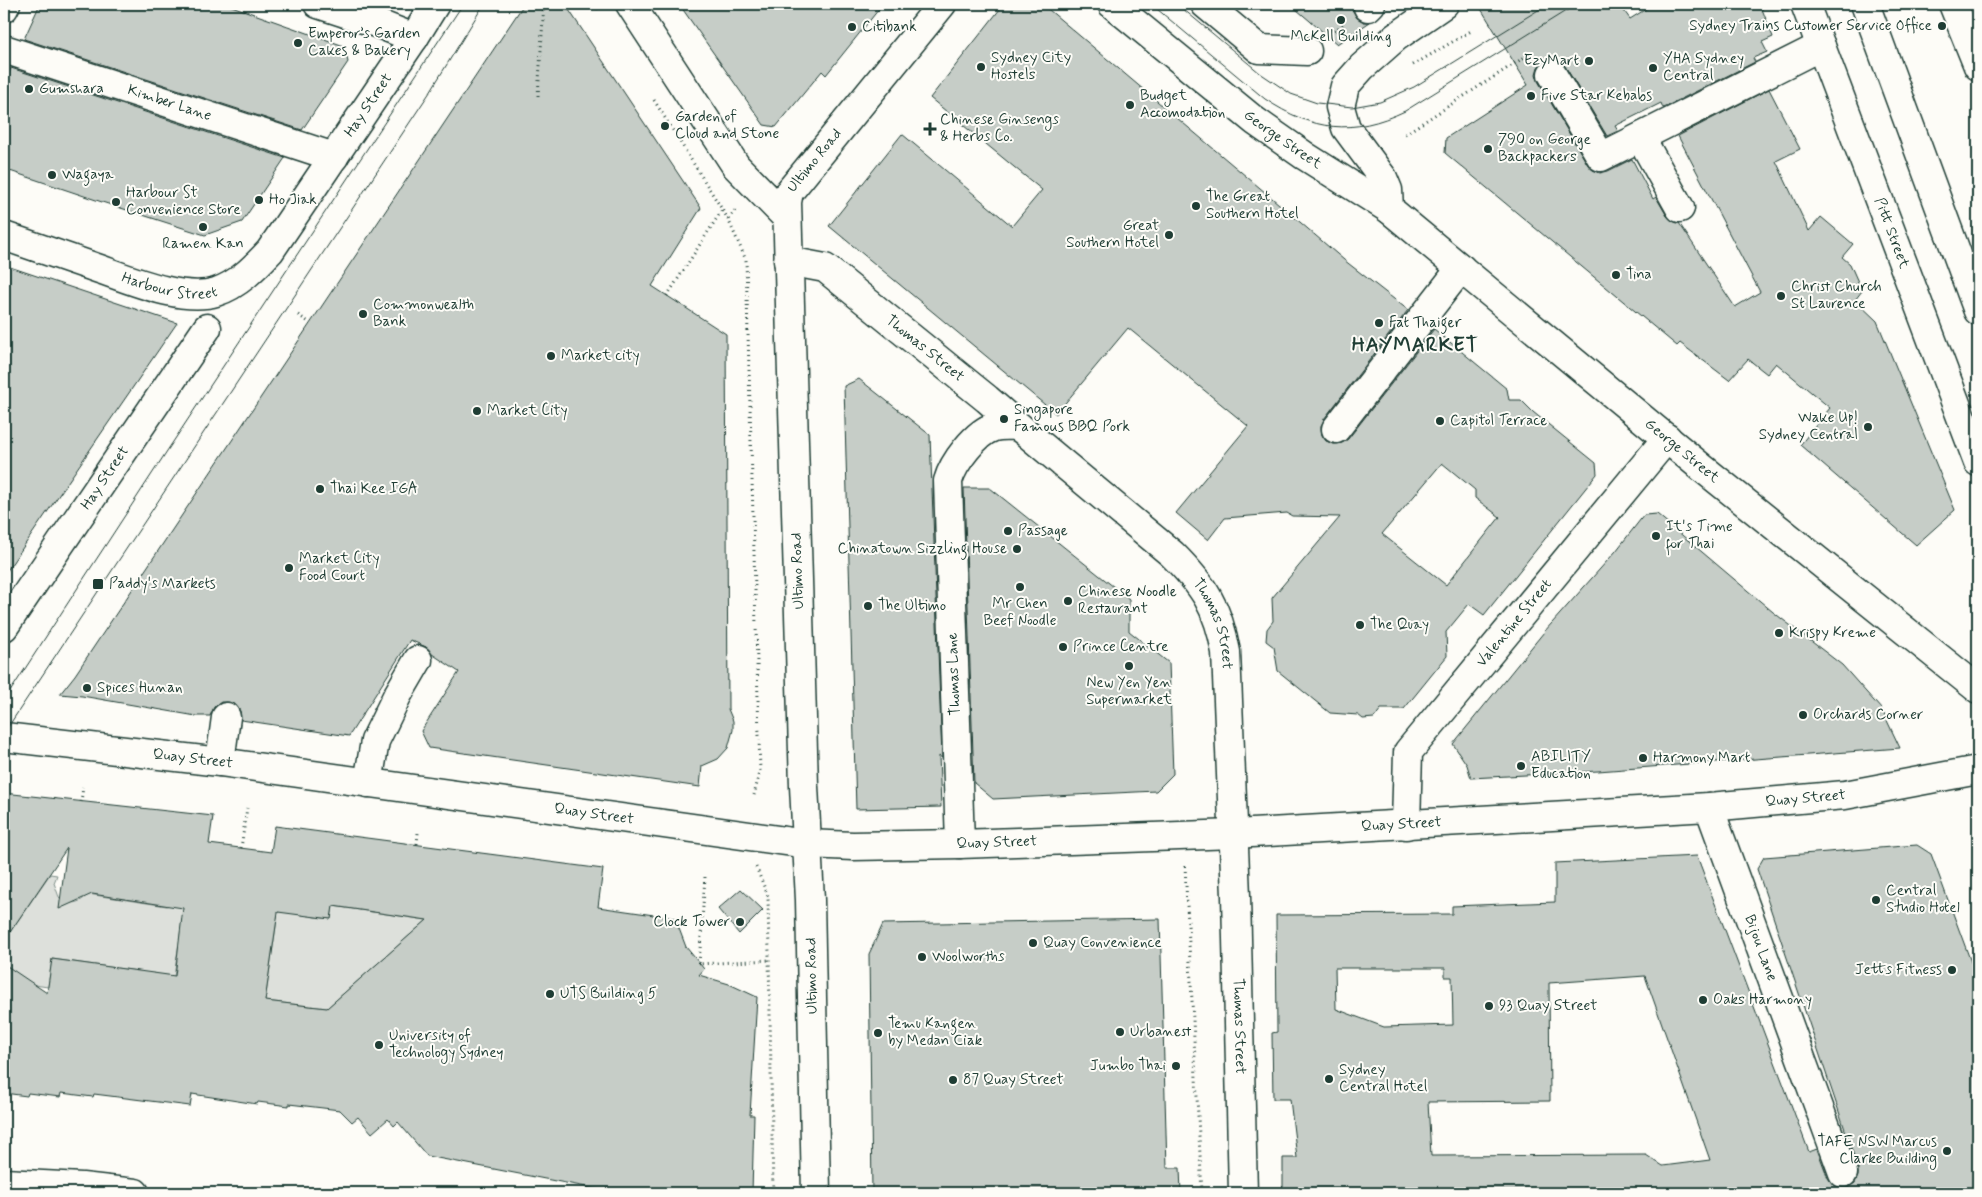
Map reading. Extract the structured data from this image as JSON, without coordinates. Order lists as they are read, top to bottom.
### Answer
{
  "streets": {
    "street": [
      "Kimber Lane",
      "Hay Street",
      "George Street",
      "Ultimo Road",
      "Pitt Street",
      "Harbour Street",
      "Thomas Street",
      "Valentine Street",
      "Thomas Lane",
      "Quay Street",
      "Bijou Lane"
    ]
  },
  "crossings": [
    ["Kimber Lane", "Hay Street"],
    ["Hay Street", "Harbour Street"],
    ["George Street", "Valentine Street"],
    ["Ultimo Road", "Thomas Street"],
    ["Ultimo Road", "Quay Street"],
    ["Thomas Street", "Thomas Lane"],
    ["Thomas Street", "Quay Street"],
    ["Valentine Street", "Quay Street"],
    ["Thomas Lane", "Quay Street"],
    ["Quay Street", "Bijou Lane"]
  ],
  "districts": ["HAYMARKET"],
  "places": {
    "other": [
      "McKell Building",
      "Sydney Trains Customer Service Office",
      "Citibank",
      "Emperor’s Garden Cakes & Bakery",
      "EzyMart",
      "Sydney City Hostels",
      "YHA Sydney Central",
      "Gumshara",
      "Five Star Kebabs",
      "Budget Accomodation",
      "Garden of Cloud and Stone",
      "790 on George Backpackers",
      "Wagaya",
      "Ho Jiak",
      "Harbour St Convenience Store",
      "The Great Southern Hotel",
      "Ramen Kan",
      "Great Southern Hotel",
      "Tina",
      "Christ Church St Laurence",
      "Commonwealth Bank",
      "Fat Thaiger",
      "Market city",
      "Market City",
      "Singapore Famous BBQ Pork",
      "Capitol Terrace",
      "Wake Up! Sydney Central",
      "Thai Kee IGA",
      "Passage",
      "It's Time for Thai",
      "Chinatown Sizzling House",
      "Market City Food Court",
      "Mr Chen Beef Noodle",
      "Chinese Noodle Restaurant",
      "The Ultimo",
      "The Quay",
      "Krispy Kreme",
      "Prince Centre",
      "New Yen Yen Supermarket",
      "Spices Hunan",
      "Orchards Corner",
      "Harmony Mart",
      "ABILITY Education",
      "Central Studio Hotel",
      "Clock Tower",
      "Quay Convenience",
      "Woolworths",
      "Jetts Fitness",
      "UTS Building 5",
      "Oaks Harmony",
      "93 Quay Street",
      "Urbanest",
      "Temu Kangen by Medan Ciak",
      "University of Technology Sydney",
      "Jumbo Thai",
      "Sydney Central Hotel",
      "87 Quay Street",
      "TAFE NSW Marcus Clarke Building"
    ],
    "health": ["Chinese Ginsengs & Herbs Co."],
    "transit": ["Paddy's Markets"]
  }
}
